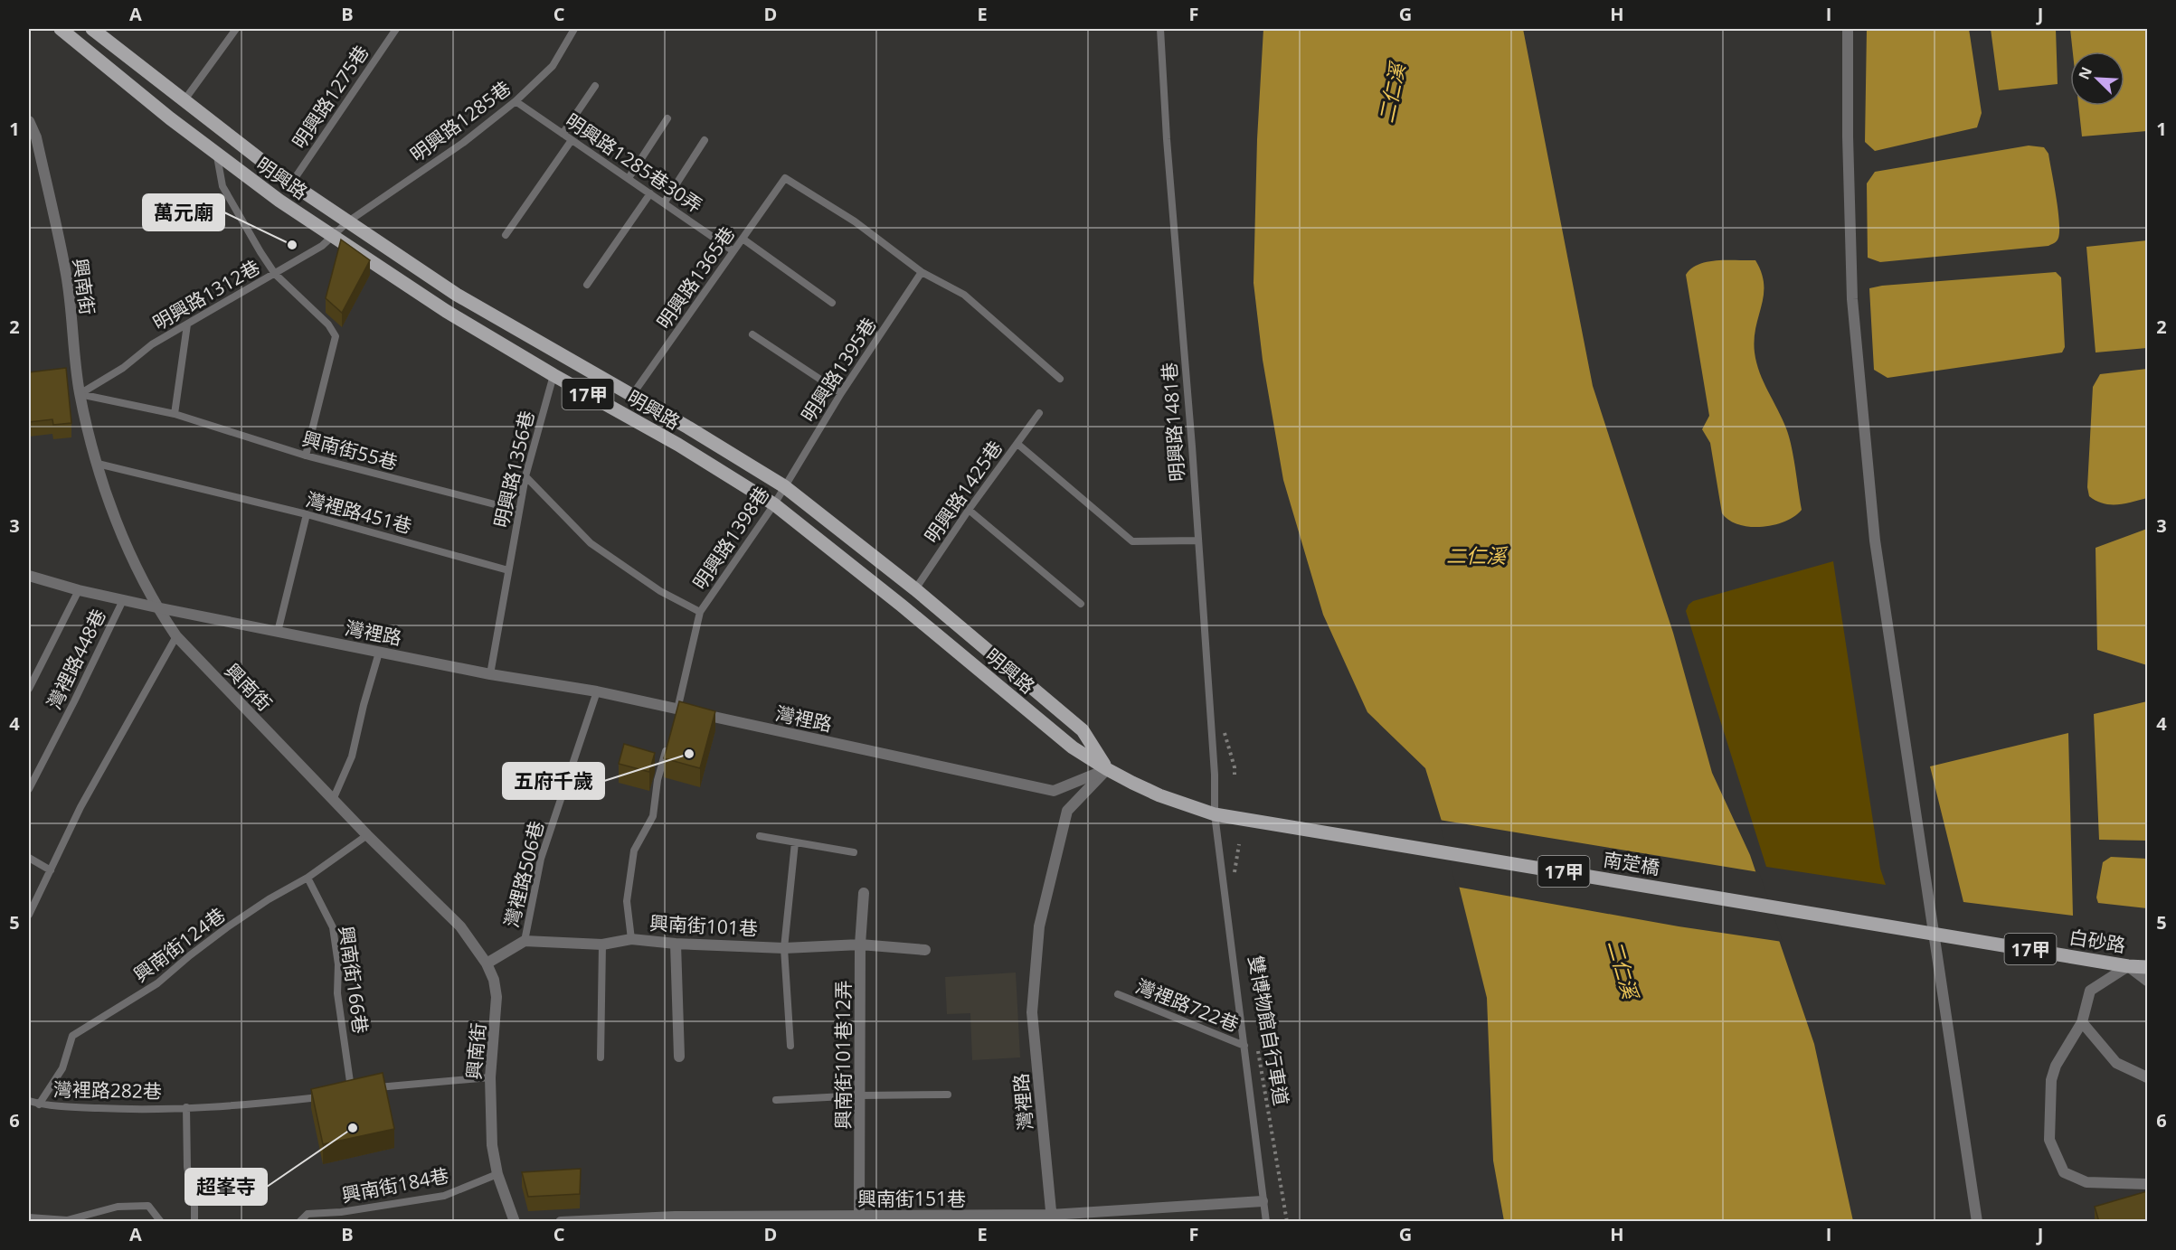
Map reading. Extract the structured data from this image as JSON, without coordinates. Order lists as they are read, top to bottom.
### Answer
{
  "streets": {
    "main road": [
      "明興路",
      "17甲",
      "南萣橋",
      "白砂路"
    ],
    "street": [
      "興南街",
      "灣裡路",
      "興南街101巷",
      "興南街101巷12弄",
      "興南街151巷"
    ],
    "lane": [
      "明興路1275巷",
      "明興路1285巷",
      "明興路1285巷30弄",
      "明興路1365巷",
      "明興路1312巷",
      "明興路1395巷",
      "明興路1481巷",
      "興南街55巷",
      "明興路1356巷",
      "明興路1425巷",
      "灣裡路451巷",
      "明興路1398巷",
      "灣裡路448巷",
      "灣裡路506巷",
      "興南街124巷",
      "興南街166巷",
      "灣裡路722巷",
      "灣裡路282巷",
      "興南街184巷"
    ],
    "path": ["雙博物館自行車道"]
  },
  "crossings": [
    ["明興路1275巷", "明興路"],
    ["明興路1285巷", "明興路1285巷30弄"],
    ["明興路1285巷", "明興路"],
    ["明興路1285巷", "明興路1312巷"],
    ["明興路1285巷30弄", "明興路1365巷"],
    ["明興路", "明興路1365巷"],
    ["明興路", "明興路1312巷"],
    ["明興路", "明興路1395巷"],
    ["明興路", "明興路1481巷"],
    ["明興路", "明興路1356巷"],
    ["明興路", "明興路1425巷"],
    ["明興路", "明興路1398巷"],
    ["明興路", "灣裡路"],
    ["明興路", "南萣橋"],
    ["明興路1365巷", "明興路1395巷"],
    ["興南街", "明興路1312巷"],
    ["興南街", "興南街55巷"],
    ["興南街", "灣裡路451巷"],
    ["興南街", "灣裡路"],
    ["興南街", "興南街124巷"],
    ["興南街", "興南街184巷"],
    ["明興路1312巷", "興南街55巷"],
    ["明興路1395巷", "明興路1398巷"],
    ["明興路1481巷", "南萣橋"],
    ["興南街55巷", "明興路1356巷"],
    ["明興路1356巷", "灣裡路451巷"],
    ["明興路1356巷", "明興路1398巷"],
    ["灣裡路", "灣裡路448巷"],
    ["灣裡路", "灣裡路506巷"],
    ["灣裡路", "興南街151巷"],
    ["南萣橋", "白砂路"],
    ["灣裡路506巷", "興南街101巷"],
    ["興南街101巷", "興南街101巷12弄"],
    ["興南街124巷", "興南街166巷"],
    ["興南街124巷", "灣裡路282巷"],
    ["興南街101巷12弄", "興南街151巷"]
  ],
  "water": ["二仁溪"],
  "places": ["萬元廟", "五府千歲", "超峯寺"],
  "north": "top left",
  "grid": {
    "columns": [
      "A",
      "B",
      "C",
      "D",
      "E",
      "F",
      "G",
      "H",
      "I",
      "J"
    ],
    "rows": [
      "1",
      "2",
      "3",
      "4",
      "5",
      "6"
    ]
  }
}
